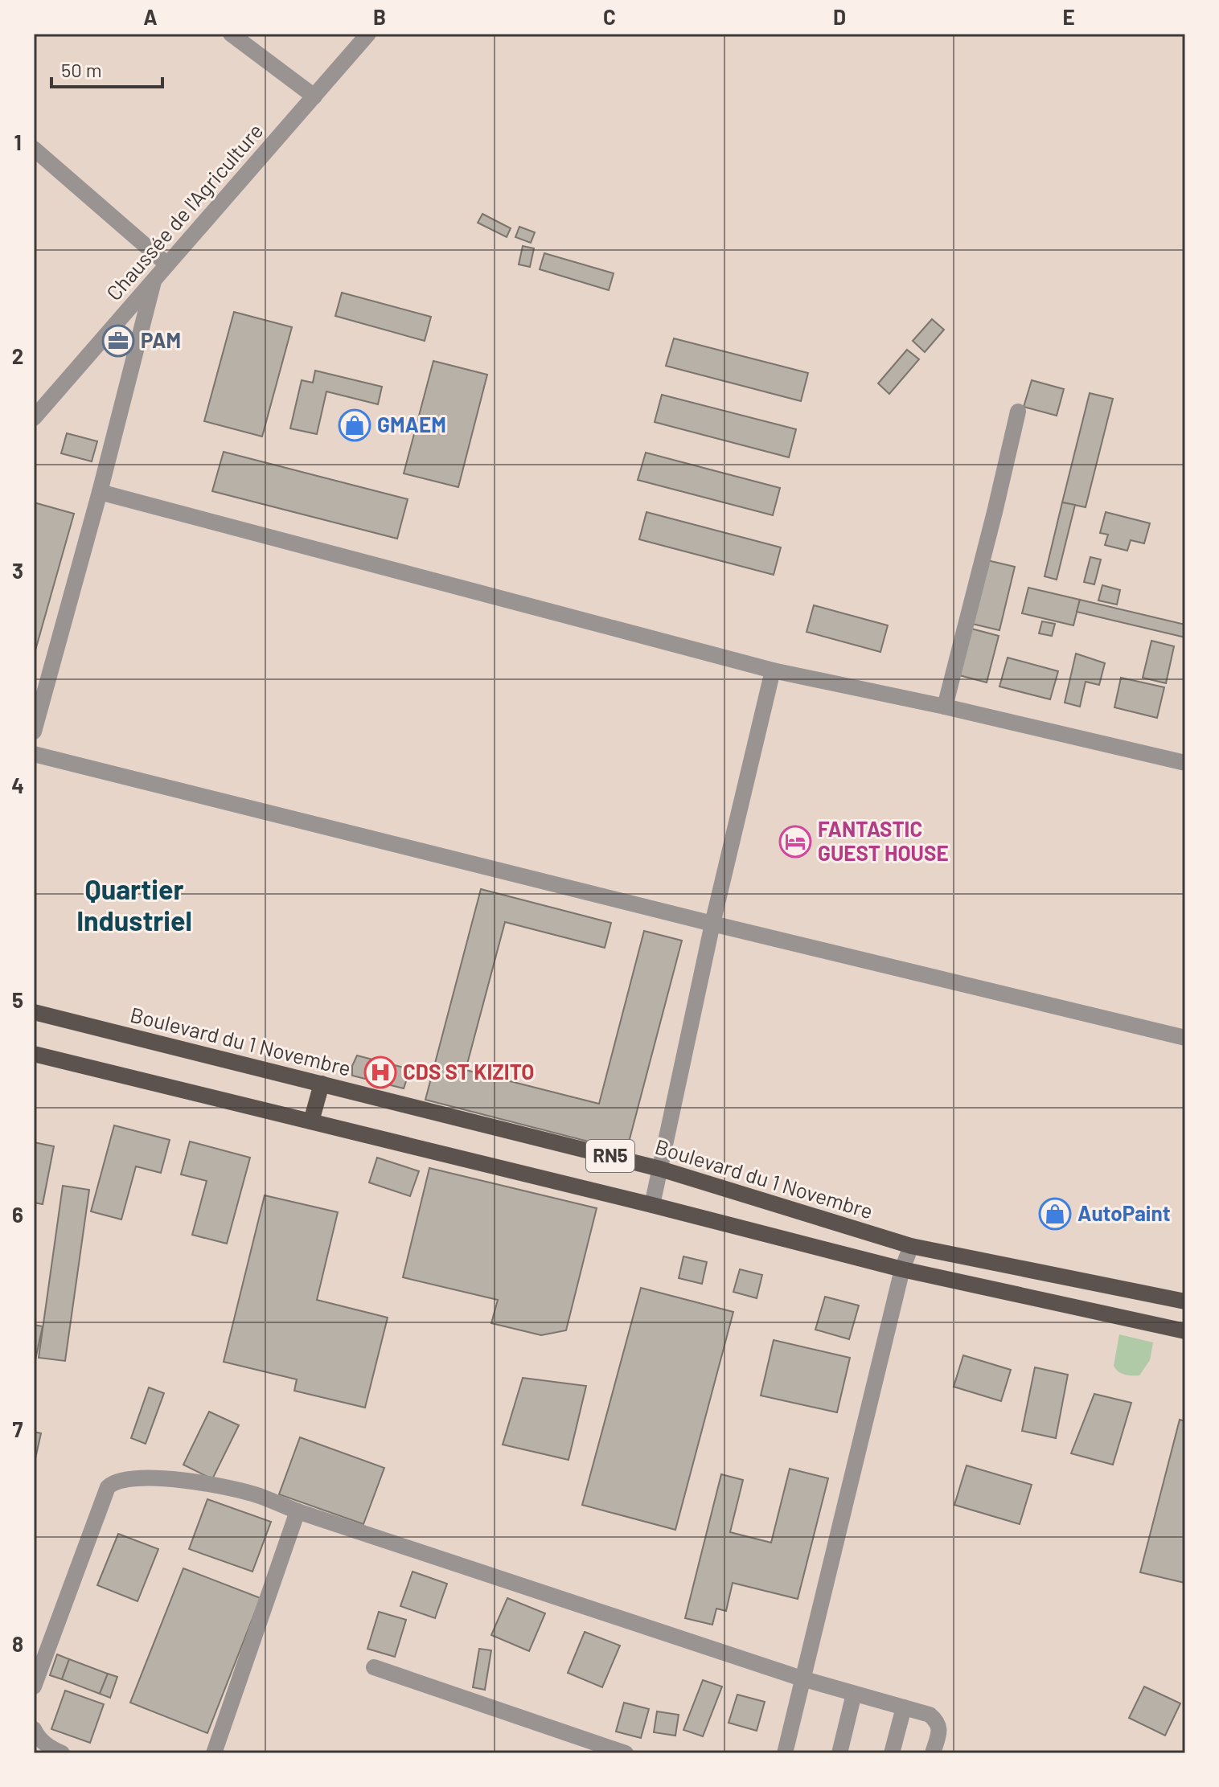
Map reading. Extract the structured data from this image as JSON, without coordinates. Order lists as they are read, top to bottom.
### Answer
{
  "streets": {
    "main road": ["Boulevard du 1 Novembre", "RN5"],
    "street": ["Chaussée de l'Agriculture"]
  },
  "districts": ["Quartier Industriel"],
  "places": {
    "office": ["PAM"],
    "shop": ["GMAEM", "AutoPaint"],
    "hotel": ["FANTASTIC GUEST HOUSE"],
    "hospital": ["CDS ST KIZITO"]
  },
  "scale_bar": "50 m",
  "grid": {
    "columns": [
      "A",
      "B",
      "C",
      "D",
      "E"
    ],
    "rows": [
      "1",
      "2",
      "3",
      "4",
      "5",
      "6",
      "7",
      "8"
    ]
  }
}
